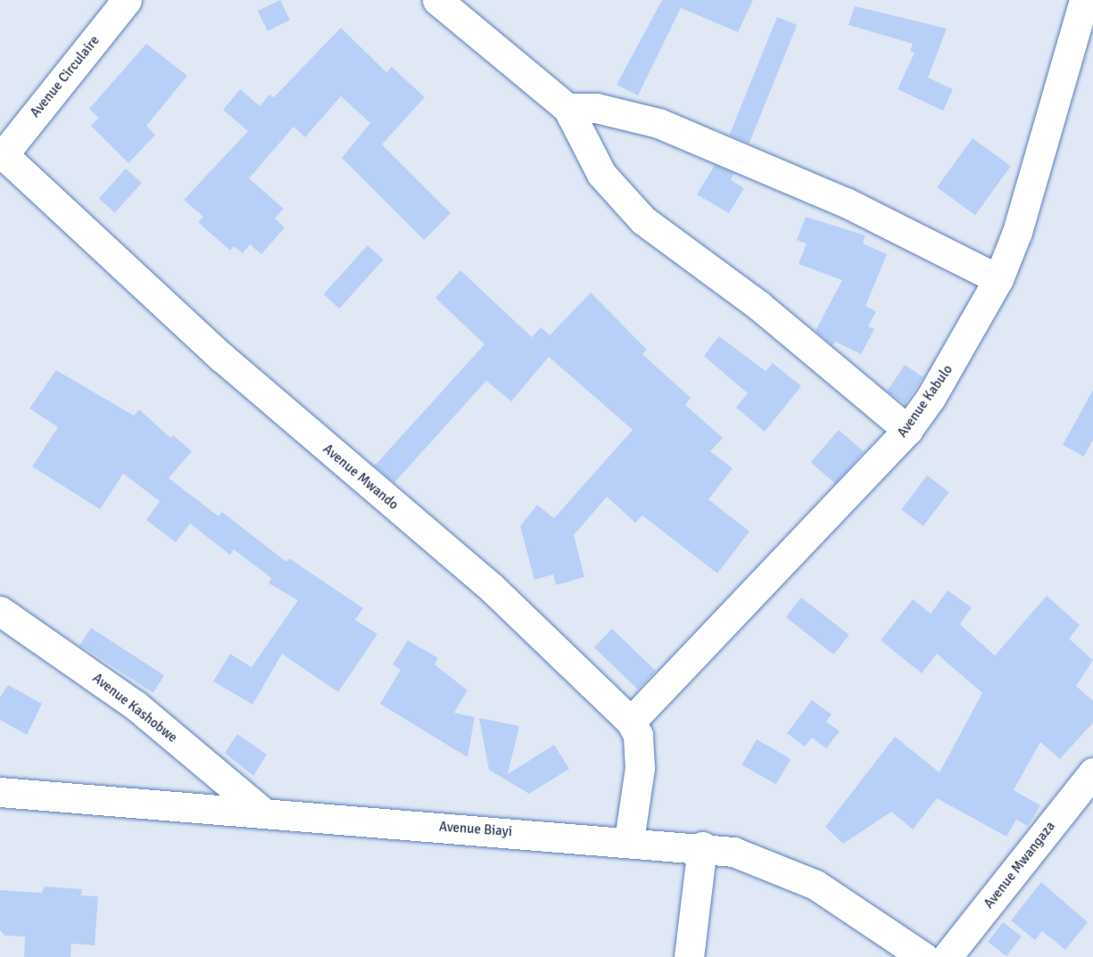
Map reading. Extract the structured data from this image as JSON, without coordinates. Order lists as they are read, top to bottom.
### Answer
{
  "streets": {
    "street": [
      "Avenue Circulaire",
      "Avenue Kabulo",
      "Avenue Mwando",
      "Avenue Kashobwe",
      "Avenue Biayi",
      "Avenue Mwangaza"
    ]
  },
  "crossings": [
    ["Avenue Circulaire", "Avenue Mwando"],
    ["Avenue Kabulo", "Avenue Mwando"],
    ["Avenue Kashobwe", "Avenue Biayi"]
  ]
}
